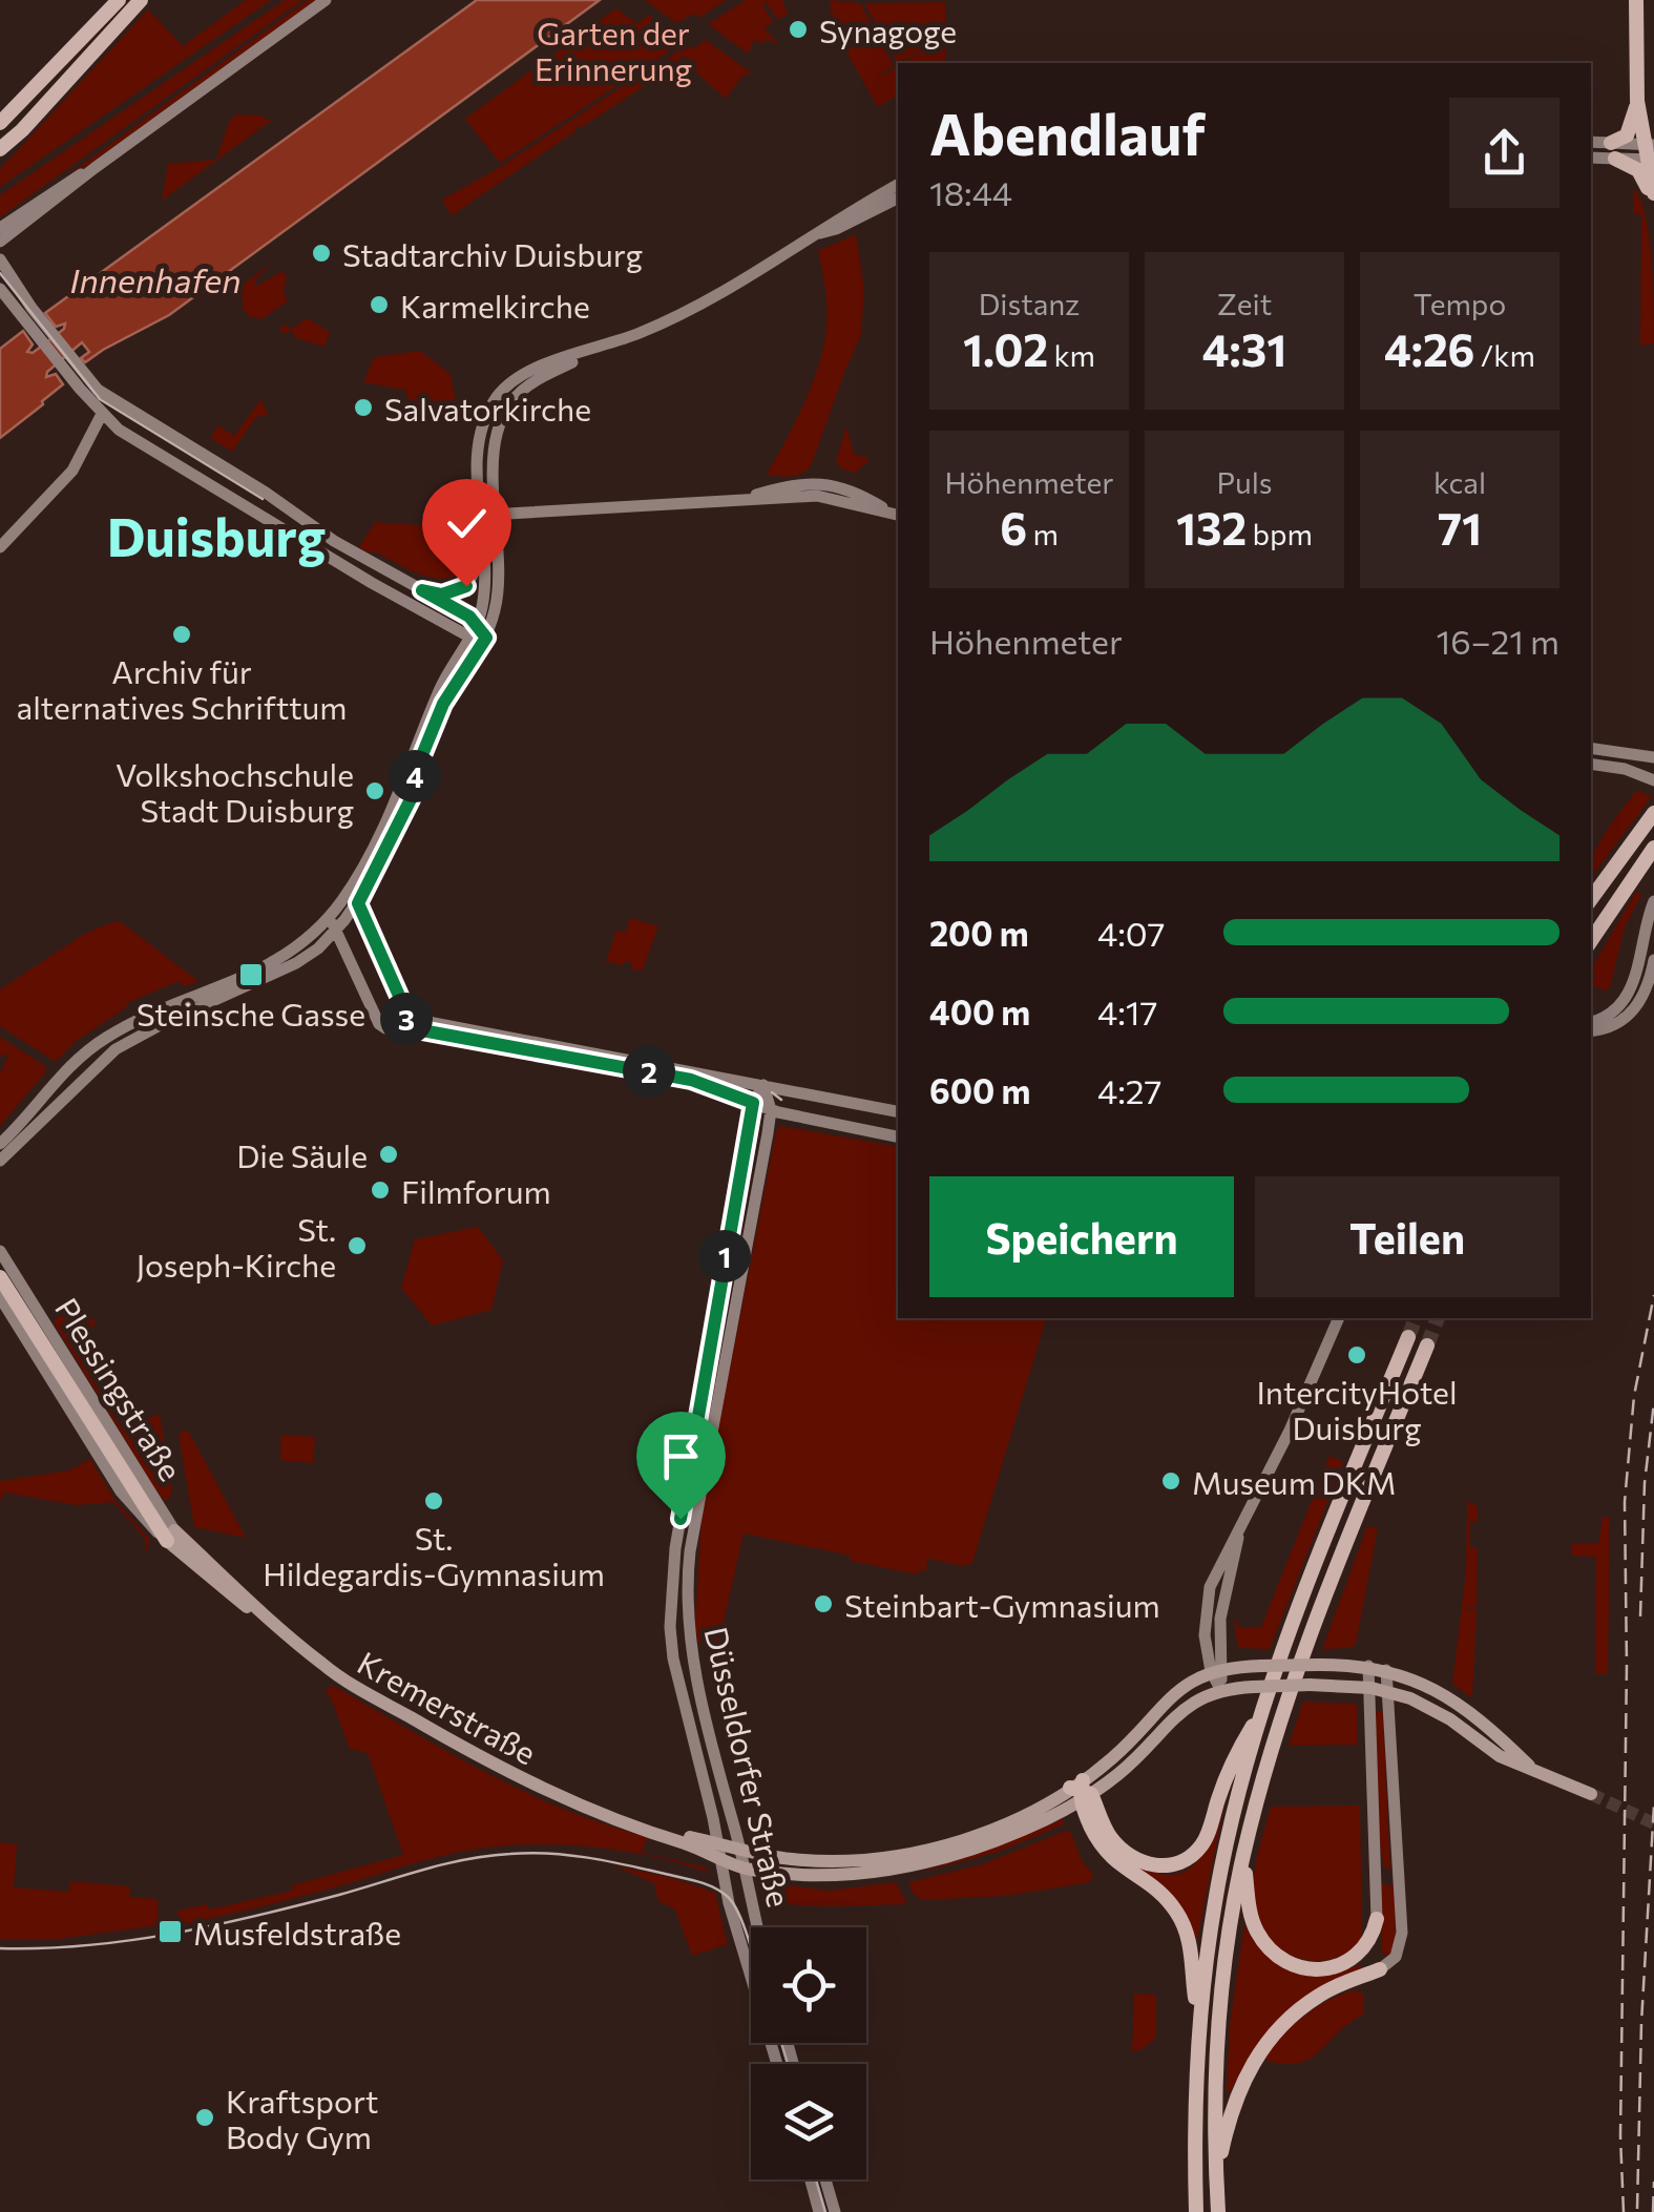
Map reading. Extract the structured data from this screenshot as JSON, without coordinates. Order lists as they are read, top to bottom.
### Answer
{
  "streets": {
    "highway": ["Plessingstraße"],
    "main road": ["Kremerstraße", "Düsseldorfer Straße"]
  },
  "crossings": [
    ["Plessingstraße", "Kremerstraße"],
    ["Kremerstraße", "Düsseldorfer Straße"]
  ],
  "districts": ["Duisburg"],
  "water": ["Innenhafen"],
  "parks": ["Garten der Erinnerung"],
  "places": {
    "other": [
      "Synagoge",
      "Stadtarchiv Duisburg",
      "Karmelkirche",
      "Salvatorkirche",
      "Archiv für alternatives Schrifttum",
      "Volkshochschule Stadt Duisburg",
      "Die Säule",
      "Filmforum",
      "St. Joseph-Kirche",
      "IntercityHotel Duisburg",
      "Museum DKM",
      "St. Hildegardis-Gymnasium",
      "Steinbart-Gymnasium",
      "Kraftsport Body Gym"
    ],
    "transit": ["Steinsche Gasse", "Musfeldstraße"]
  },
  "page": {
    "heading": ["Abendlauf", "18:44"],
    "stats": [
      ["Distanz", "1.02 km"],
      ["Zeit", "4:31"],
      ["Tempo", "4:26 /km"],
      ["Höhenmeter", "6 m"],
      ["Puls", "132 bpm"],
      ["kcal", "71"]
    ],
    "chart": ["Höhenmeter", "16–21 m"],
    "pins": [
      "4",
      "3",
      "2",
      "1"
    ],
    "list": [
      {
        "name": "200 m",
        "note": "4:07"
      },
      {
        "name": "400 m",
        "note": "4:17"
      },
      {
        "name": "600 m",
        "note": "4:27"
      }
    ],
    "buttons": ["Speichern", "Teilen"]
  }
}
